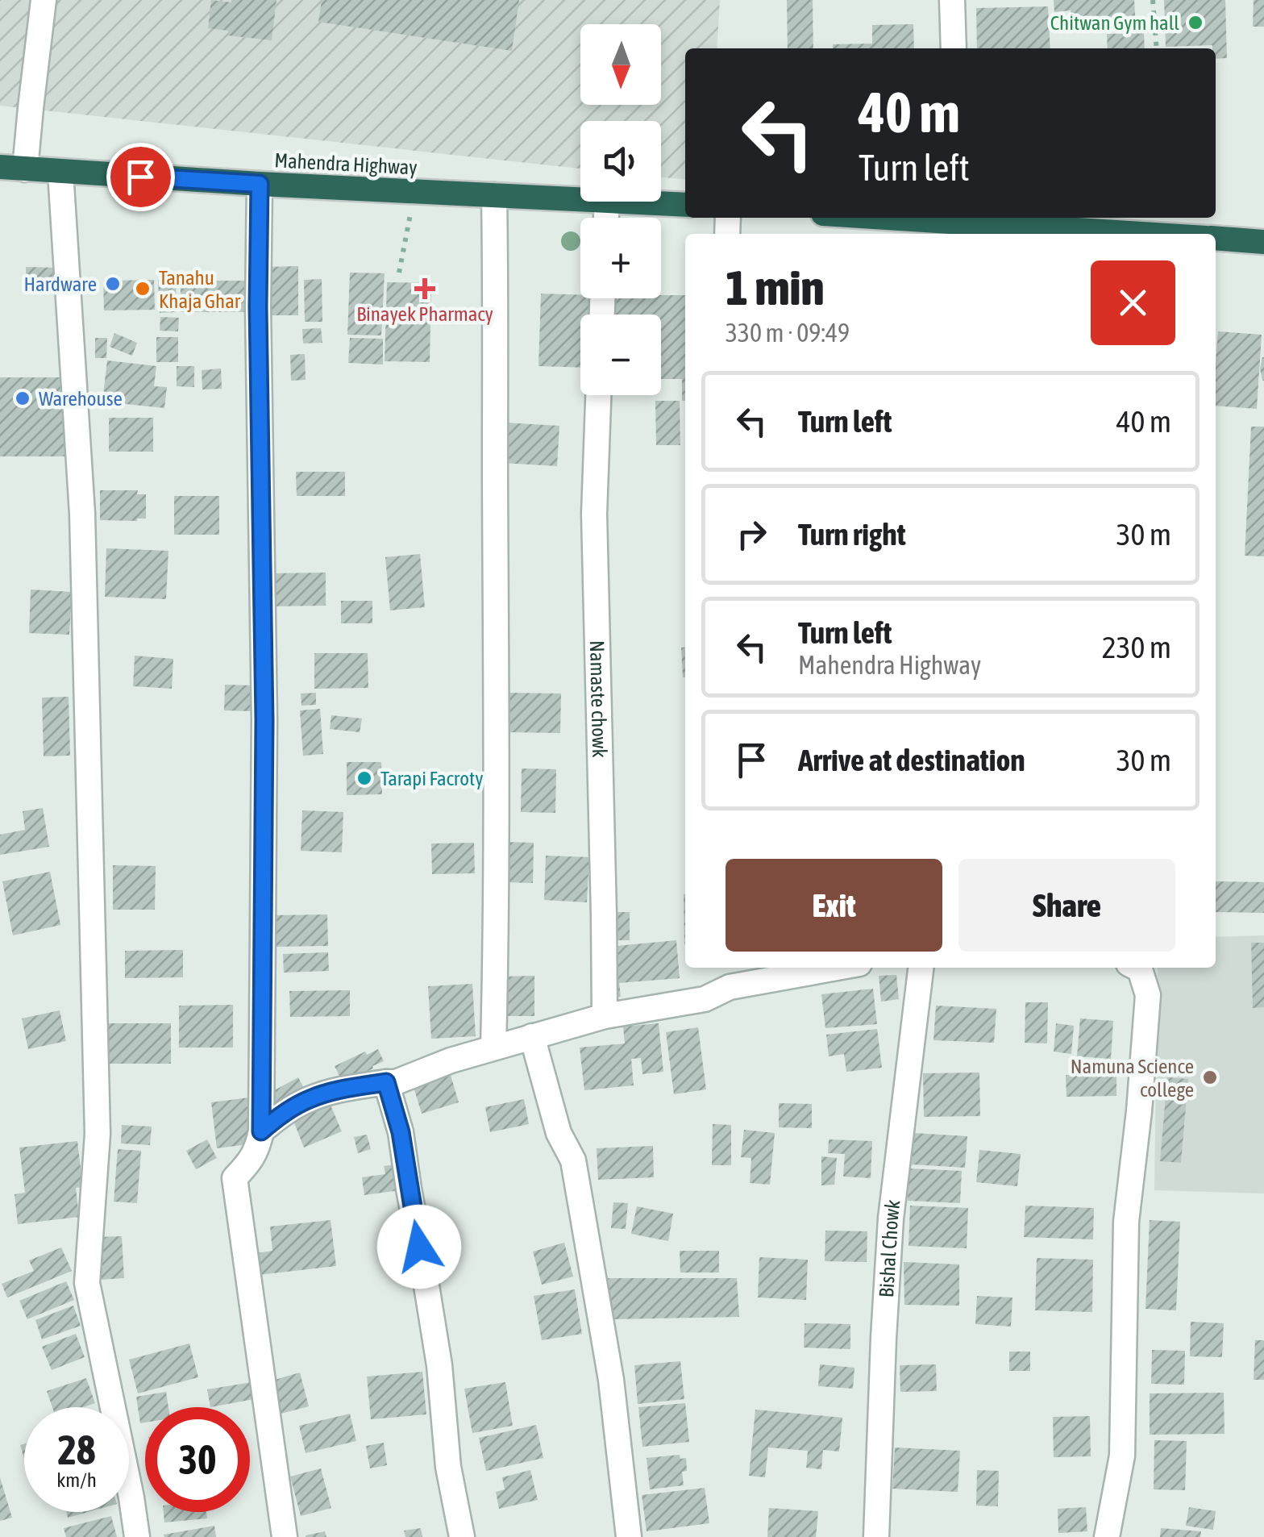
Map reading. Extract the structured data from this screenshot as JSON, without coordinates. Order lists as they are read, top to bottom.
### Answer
{
  "streets": {
    "highway": ["Mahendra Highway"],
    "street": ["Namaste chowk", "Bishal Chowk"]
  },
  "places": {
    "other": [
      "Chitwan Gym hall",
      "Hardware",
      "Tanahu Khaja Ghar",
      "Warehouse",
      "Tarapi Facroty",
      "Namuna Science college"
    ],
    "health": ["Binayek Pharmacy"]
  },
  "north": "bottom",
  "page": {
    "map_buttons": ["+", "−"],
    "turn": ["40 m", "Turn left"],
    "heading": ["1 min", "330 m · 09:49"],
    "list": [
      {
        "name": "Turn left",
        "value": "40 m"
      },
      {
        "name": "Turn right",
        "value": "30 m"
      },
      {
        "name": "Turn left",
        "note": "Mahendra Highway",
        "value": "230 m"
      },
      {
        "name": "Arrive at destination",
        "value": "30 m"
      }
    ],
    "buttons": ["Exit", "Share"],
    "speed": "28 km/h",
    "limit": "30"
  }
}
